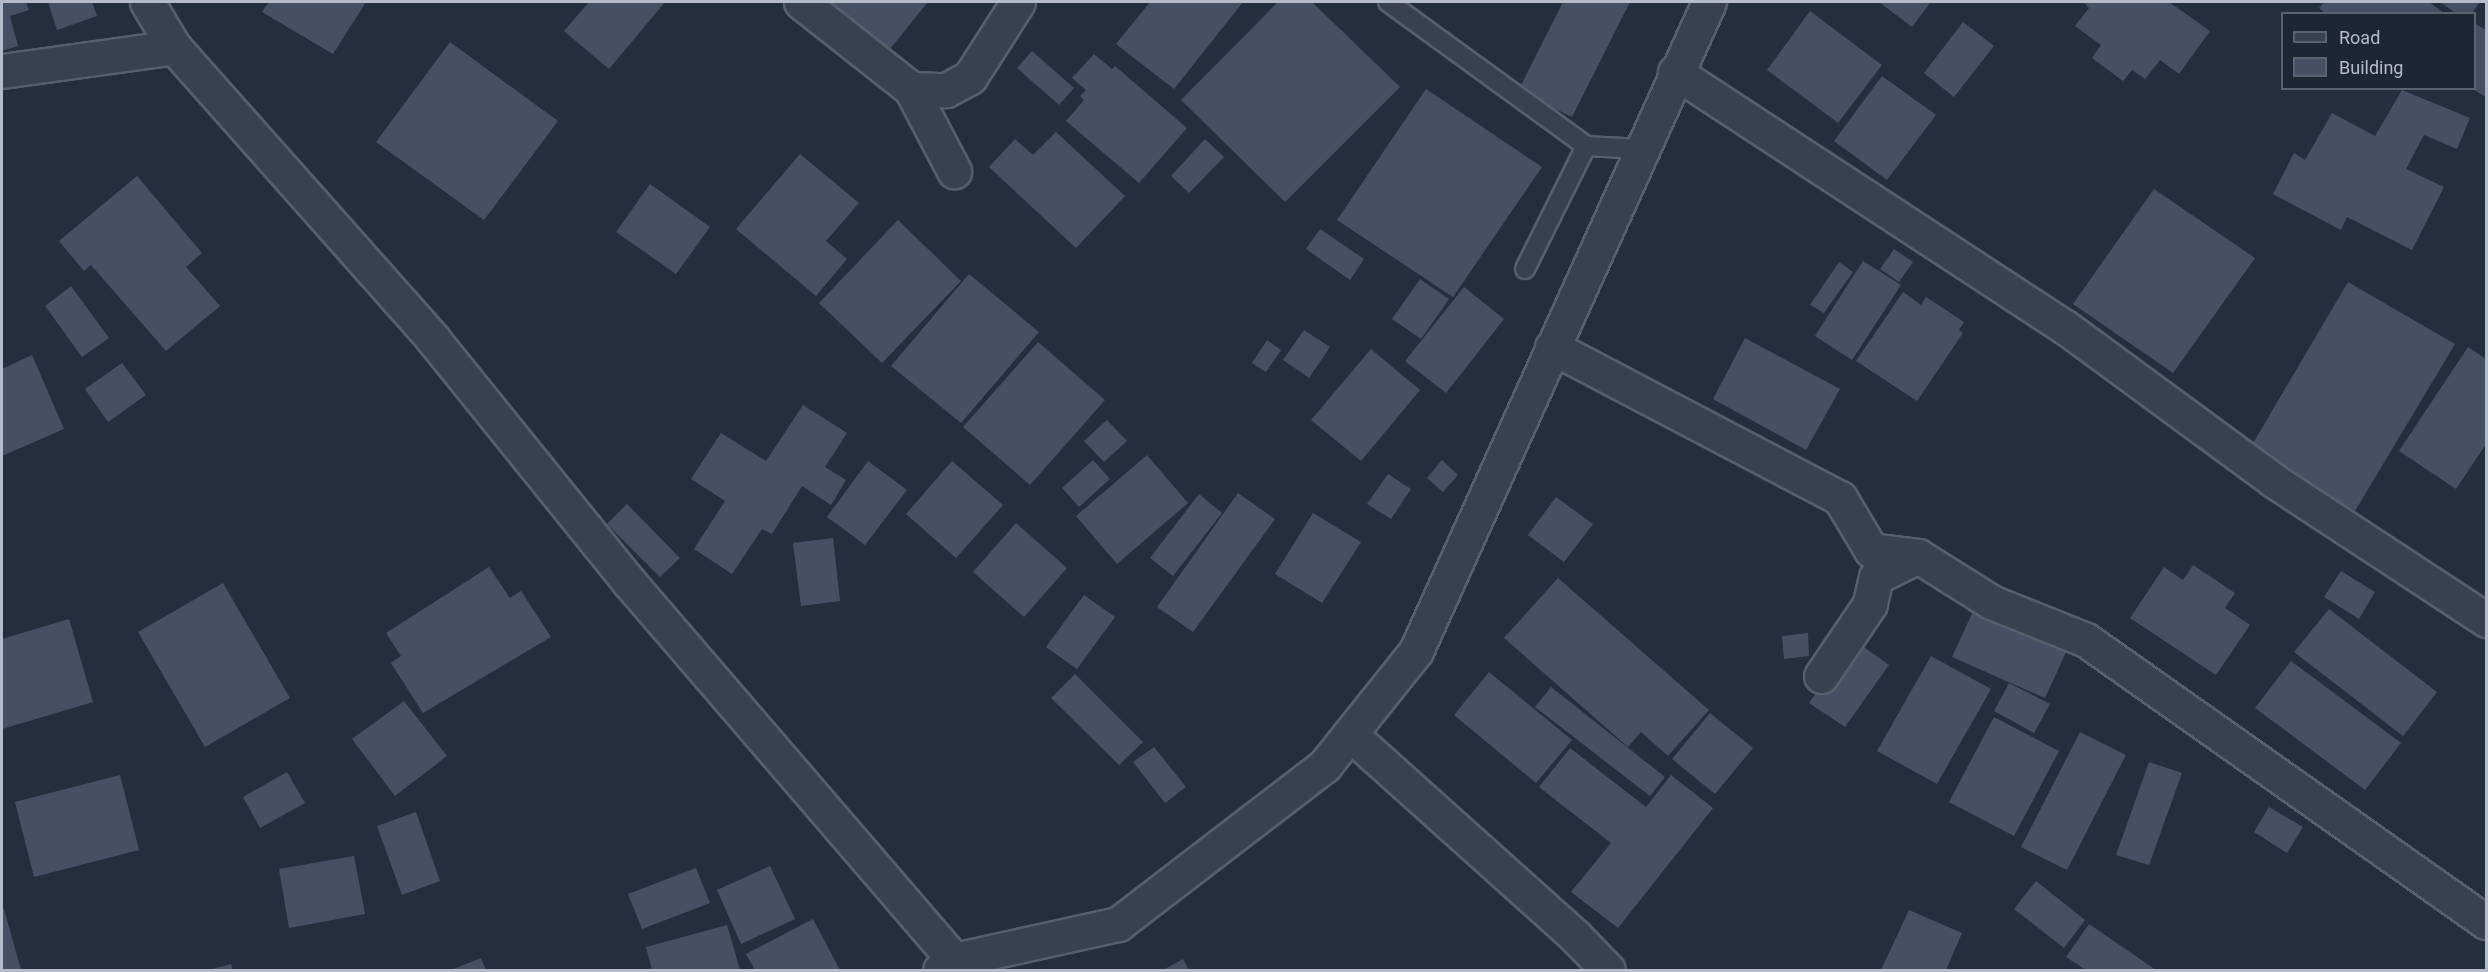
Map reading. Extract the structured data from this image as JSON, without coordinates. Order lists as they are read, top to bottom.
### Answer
{
  "legend": ["Road", "Building"]
}
